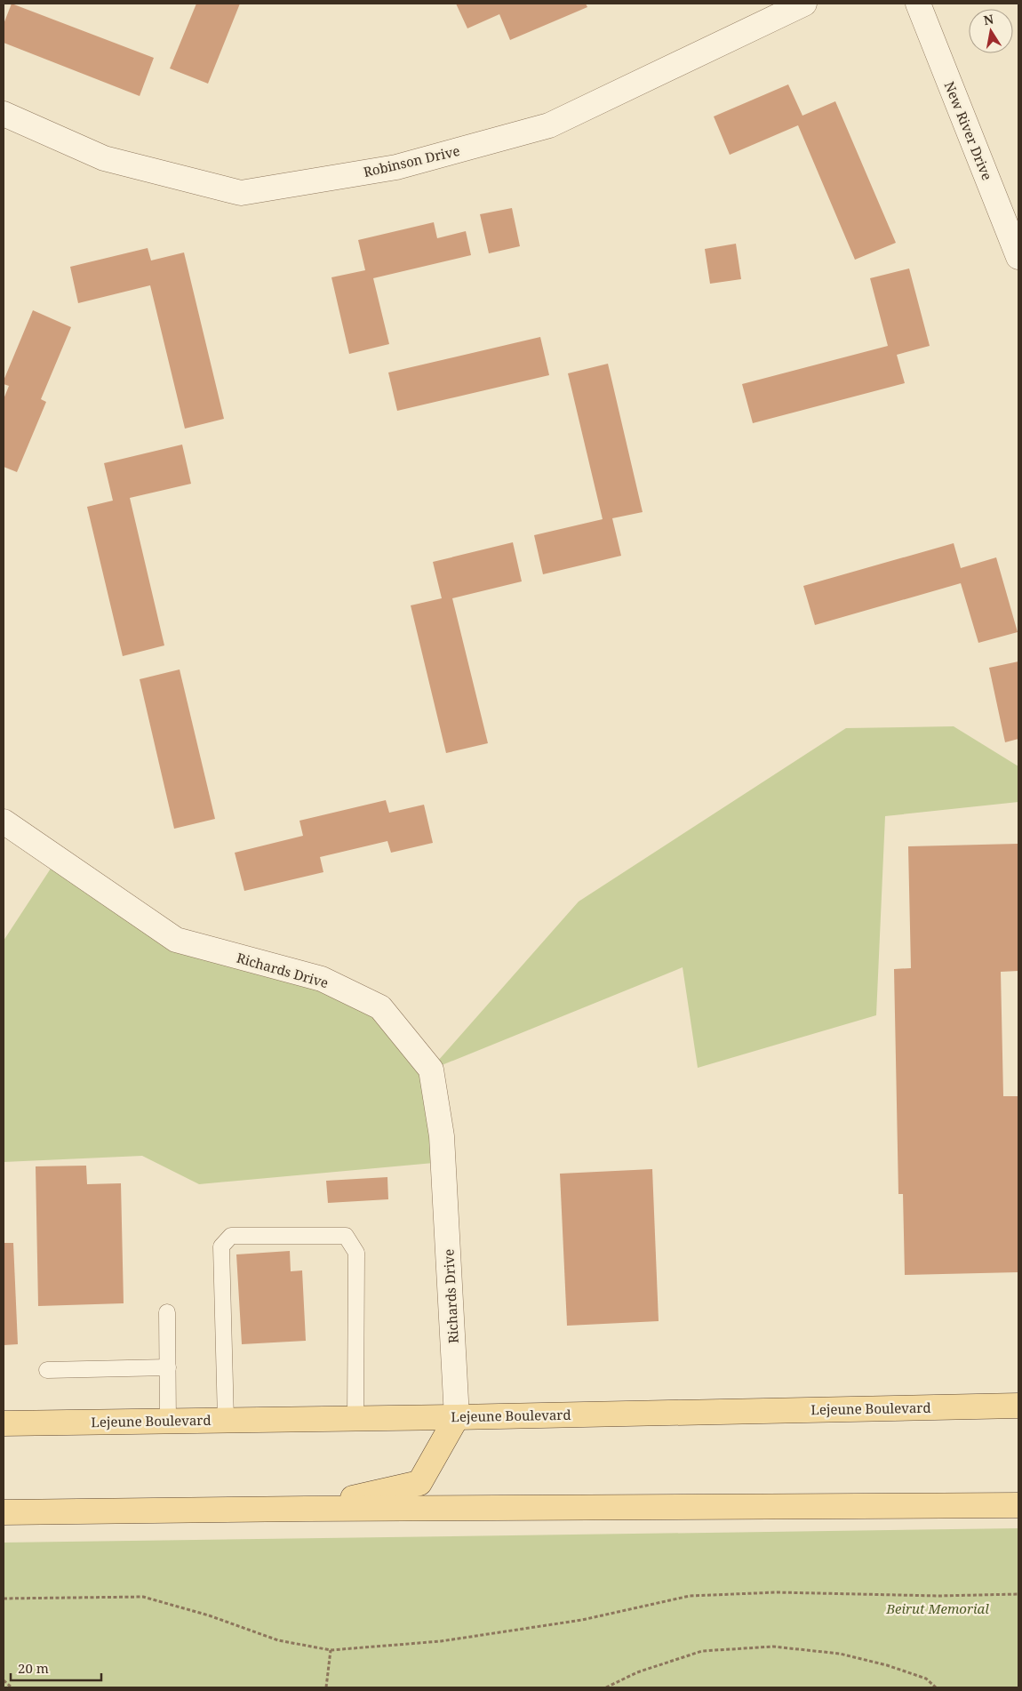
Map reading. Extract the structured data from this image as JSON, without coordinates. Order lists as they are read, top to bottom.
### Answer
{
  "streets": {
    "main road": ["Lejeune Boulevard"],
    "street": ["New River Drive", "Robinson Drive", "Richards Drive"]
  },
  "crossings": [
    ["Richards Drive", "Lejeune Boulevard"]
  ],
  "parks": ["Beirut Memorial"],
  "scale_bar": "20 m",
  "north": "top"
}
